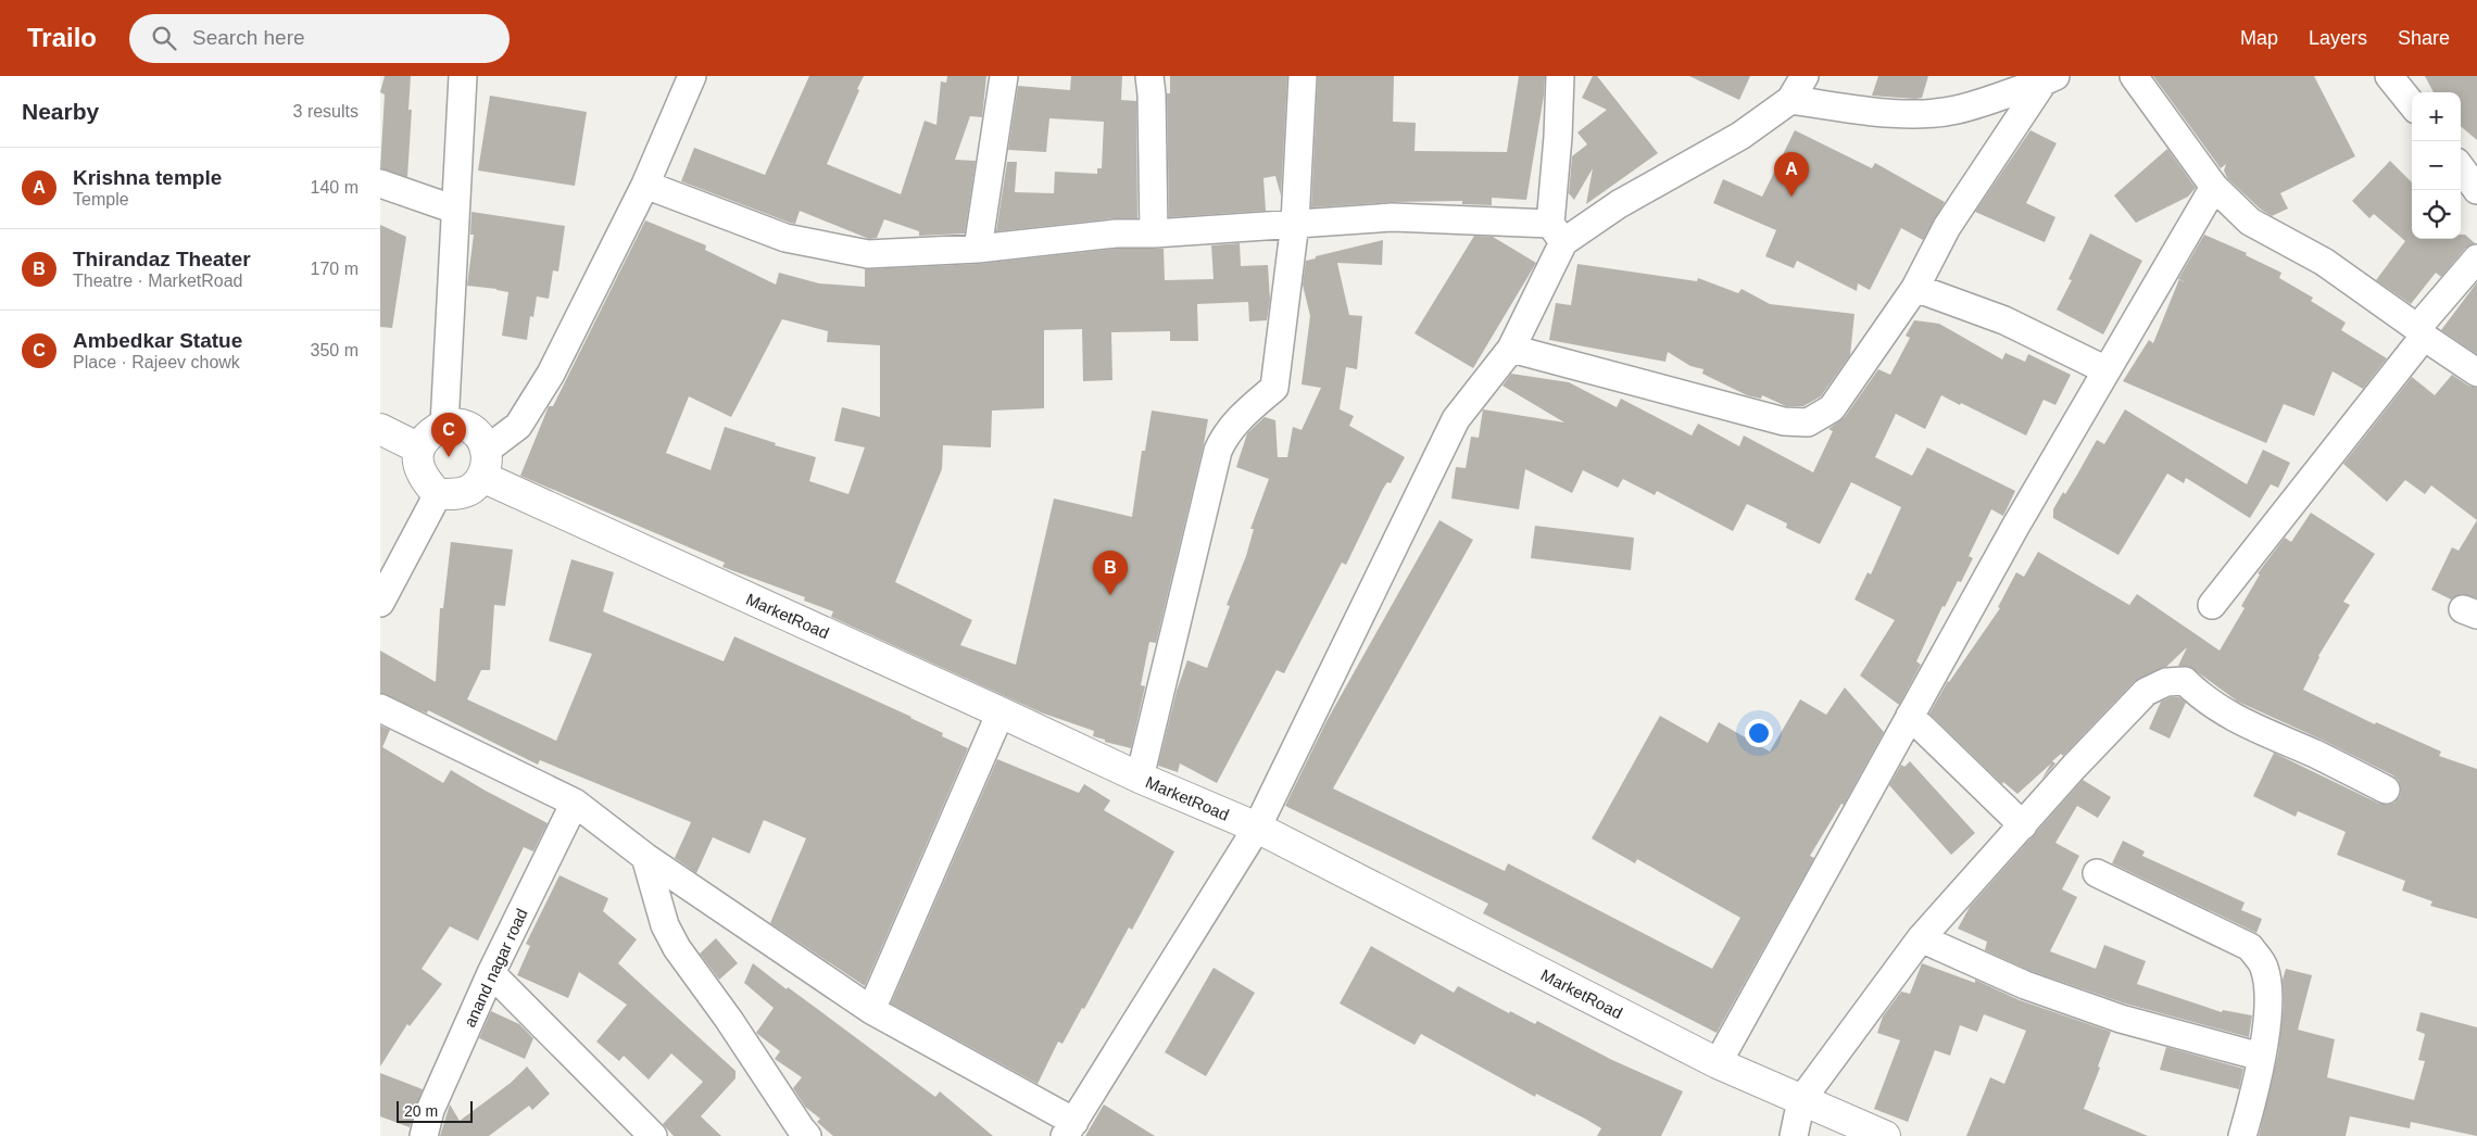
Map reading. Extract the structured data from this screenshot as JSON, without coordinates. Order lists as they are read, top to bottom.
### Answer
{
  "streets": {
    "street": ["MarketRoad", "anand nagar road"]
  },
  "scale_bar": "20 m",
  "page": {
    "header": "Trailo",
    "search": "Search here",
    "nav": ["Map", "Layers", "Share"],
    "heading": ["Nearby", "3 results"],
    "map_buttons": ["+", "−"],
    "list": [
      {
        "mark": "A",
        "name": "Krishna temple",
        "note": "Temple",
        "value": "140 m"
      },
      {
        "mark": "B",
        "name": "Thirandaz Theater",
        "note": "Theatre · MarketRoad",
        "value": "170 m"
      },
      {
        "mark": "C",
        "name": "Ambedkar Statue",
        "note": "Place · Rajeev chowk",
        "value": "350 m"
      }
    ],
    "pins": ["A", "C", "B"],
    "scale": "20 m"
  }
}
